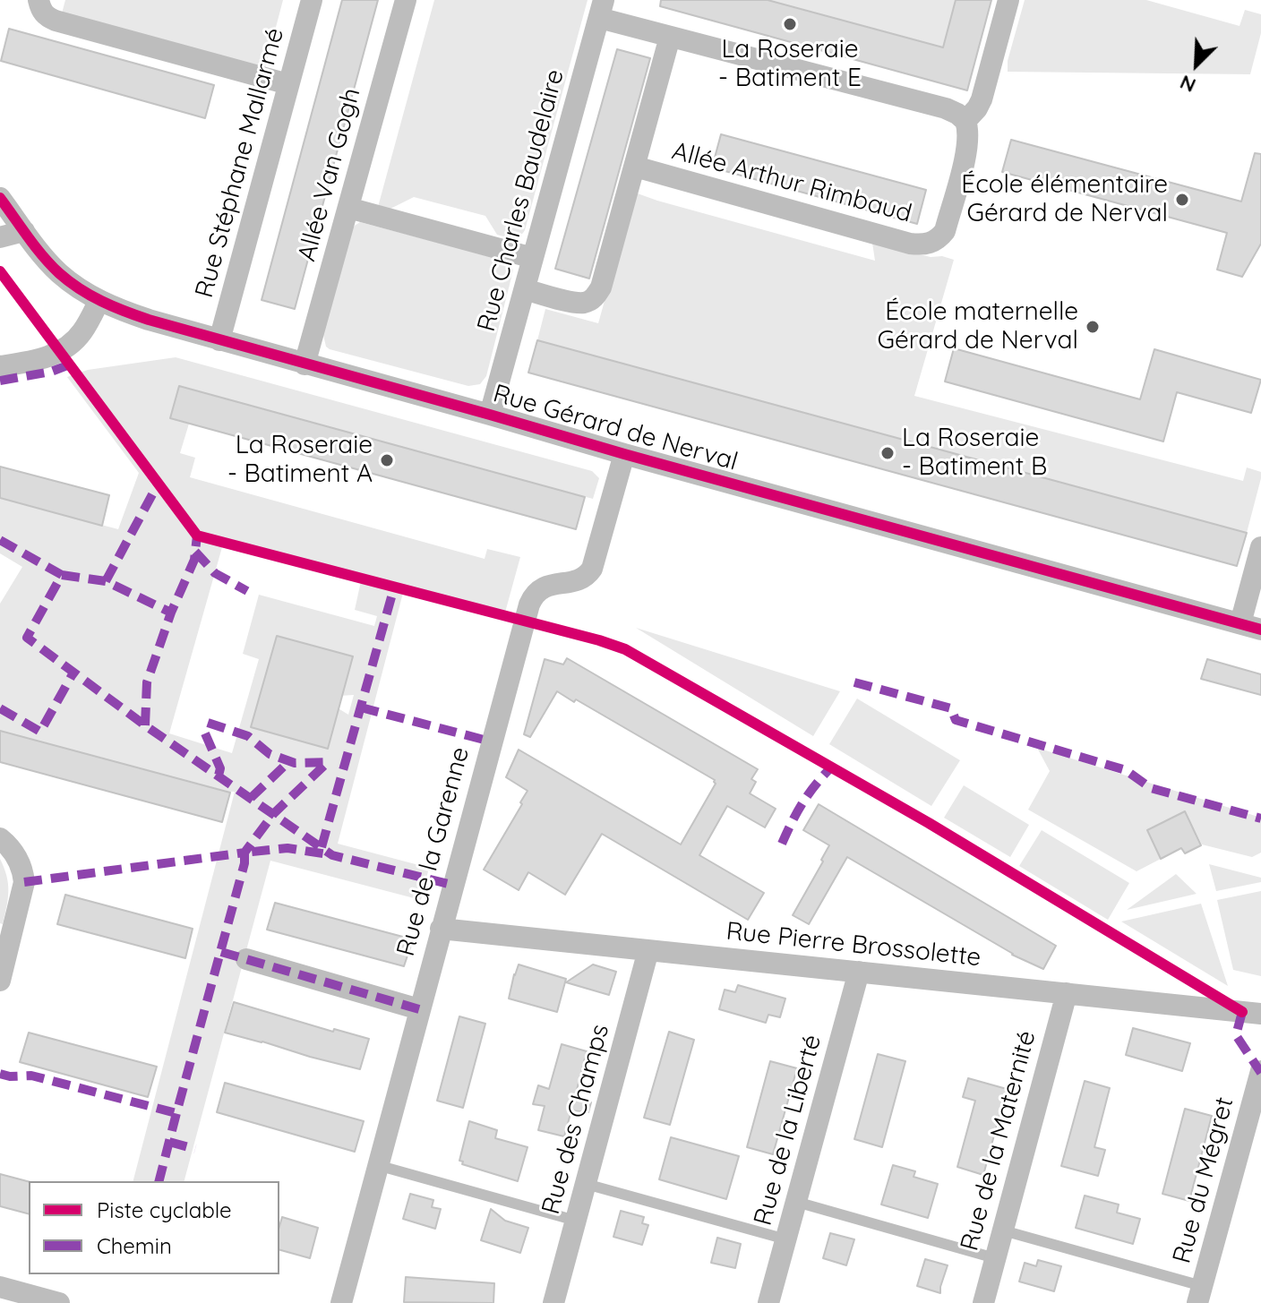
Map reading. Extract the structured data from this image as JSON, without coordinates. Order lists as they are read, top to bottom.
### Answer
{
  "streets": {
    "street": [
      "Rue Stéphane Mallarmé",
      "Allée Van Gogh",
      "Allée Arthur Rimbaud",
      "Rue Charles Baudelaire",
      "Rue Gérard de Nerval",
      "Rue de la Garenne",
      "Rue Pierre Brossolette",
      "Rue des Champs",
      "Rue de la Liberté",
      "Rue de la Maternité",
      "Rue du Mégret"
    ]
  },
  "crossings": [
    ["Rue Stéphane Mallarmé", "Rue Gérard de Nerval"],
    ["Allée Van Gogh", "Rue Gérard de Nerval"],
    ["Allée Arthur Rimbaud", "Rue Charles Baudelaire"],
    ["Rue Charles Baudelaire", "Rue Gérard de Nerval"],
    ["Rue Gérard de Nerval", "Rue de la Garenne"],
    ["Rue de la Garenne", "Rue Pierre Brossolette"],
    ["Rue Pierre Brossolette", "Rue des Champs"],
    ["Rue Pierre Brossolette", "Rue de la Liberté"],
    ["Rue Pierre Brossolette", "Rue de la Maternité"]
  ],
  "places": [
    "La Roseraie - Batiment E",
    "École élémentaire Gérard de Nerval",
    "École maternelle Gérard de Nerval",
    "La Roseraie - Batiment B",
    "La Roseraie - Batiment A"
  ],
  "legend": ["Piste cyclable", "Chemin"],
  "north": "bottom left"
}
